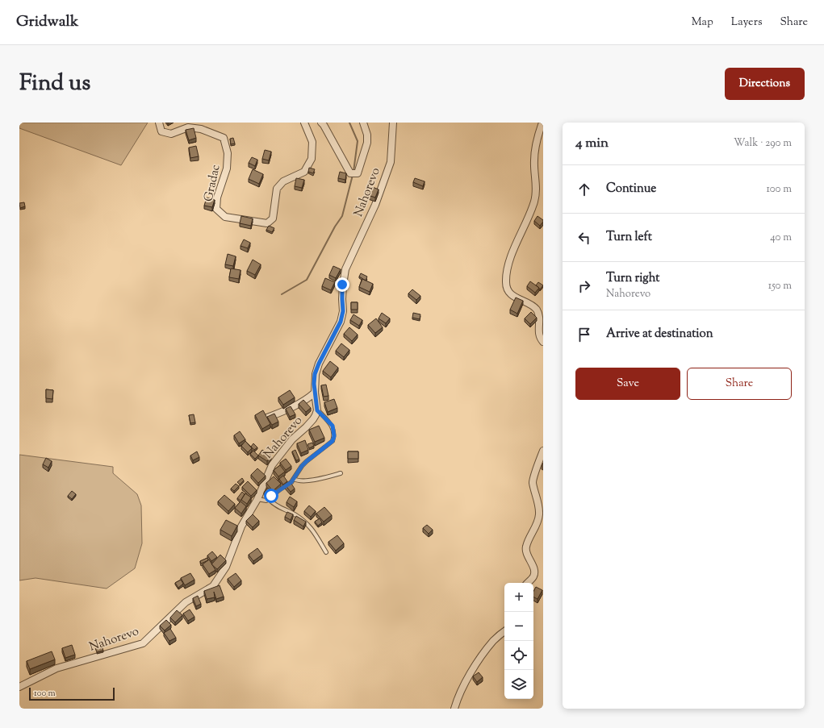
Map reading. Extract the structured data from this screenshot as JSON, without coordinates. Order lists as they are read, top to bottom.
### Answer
{
  "streets": {
    "street": ["Gradac", "Nahorevo"]
  },
  "scale_bar": "100 m",
  "page": {
    "header": "Gridwalk",
    "nav": ["Map", "Layers", "Share"],
    "title": "Find us",
    "buttons": [
      "Directions",
      ["Save", "Share"]
    ],
    "heading": ["4 min", "Walk · 290 m"],
    "list": [
      ["Continue", "100 m"],
      ["Turn left", "40 m"],
      ["Turn right", "Nahorevo", "150 m"],
      "Arrive at destination"
    ],
    "map_buttons": ["+", "−"],
    "scale": "100 m"
  }
}
